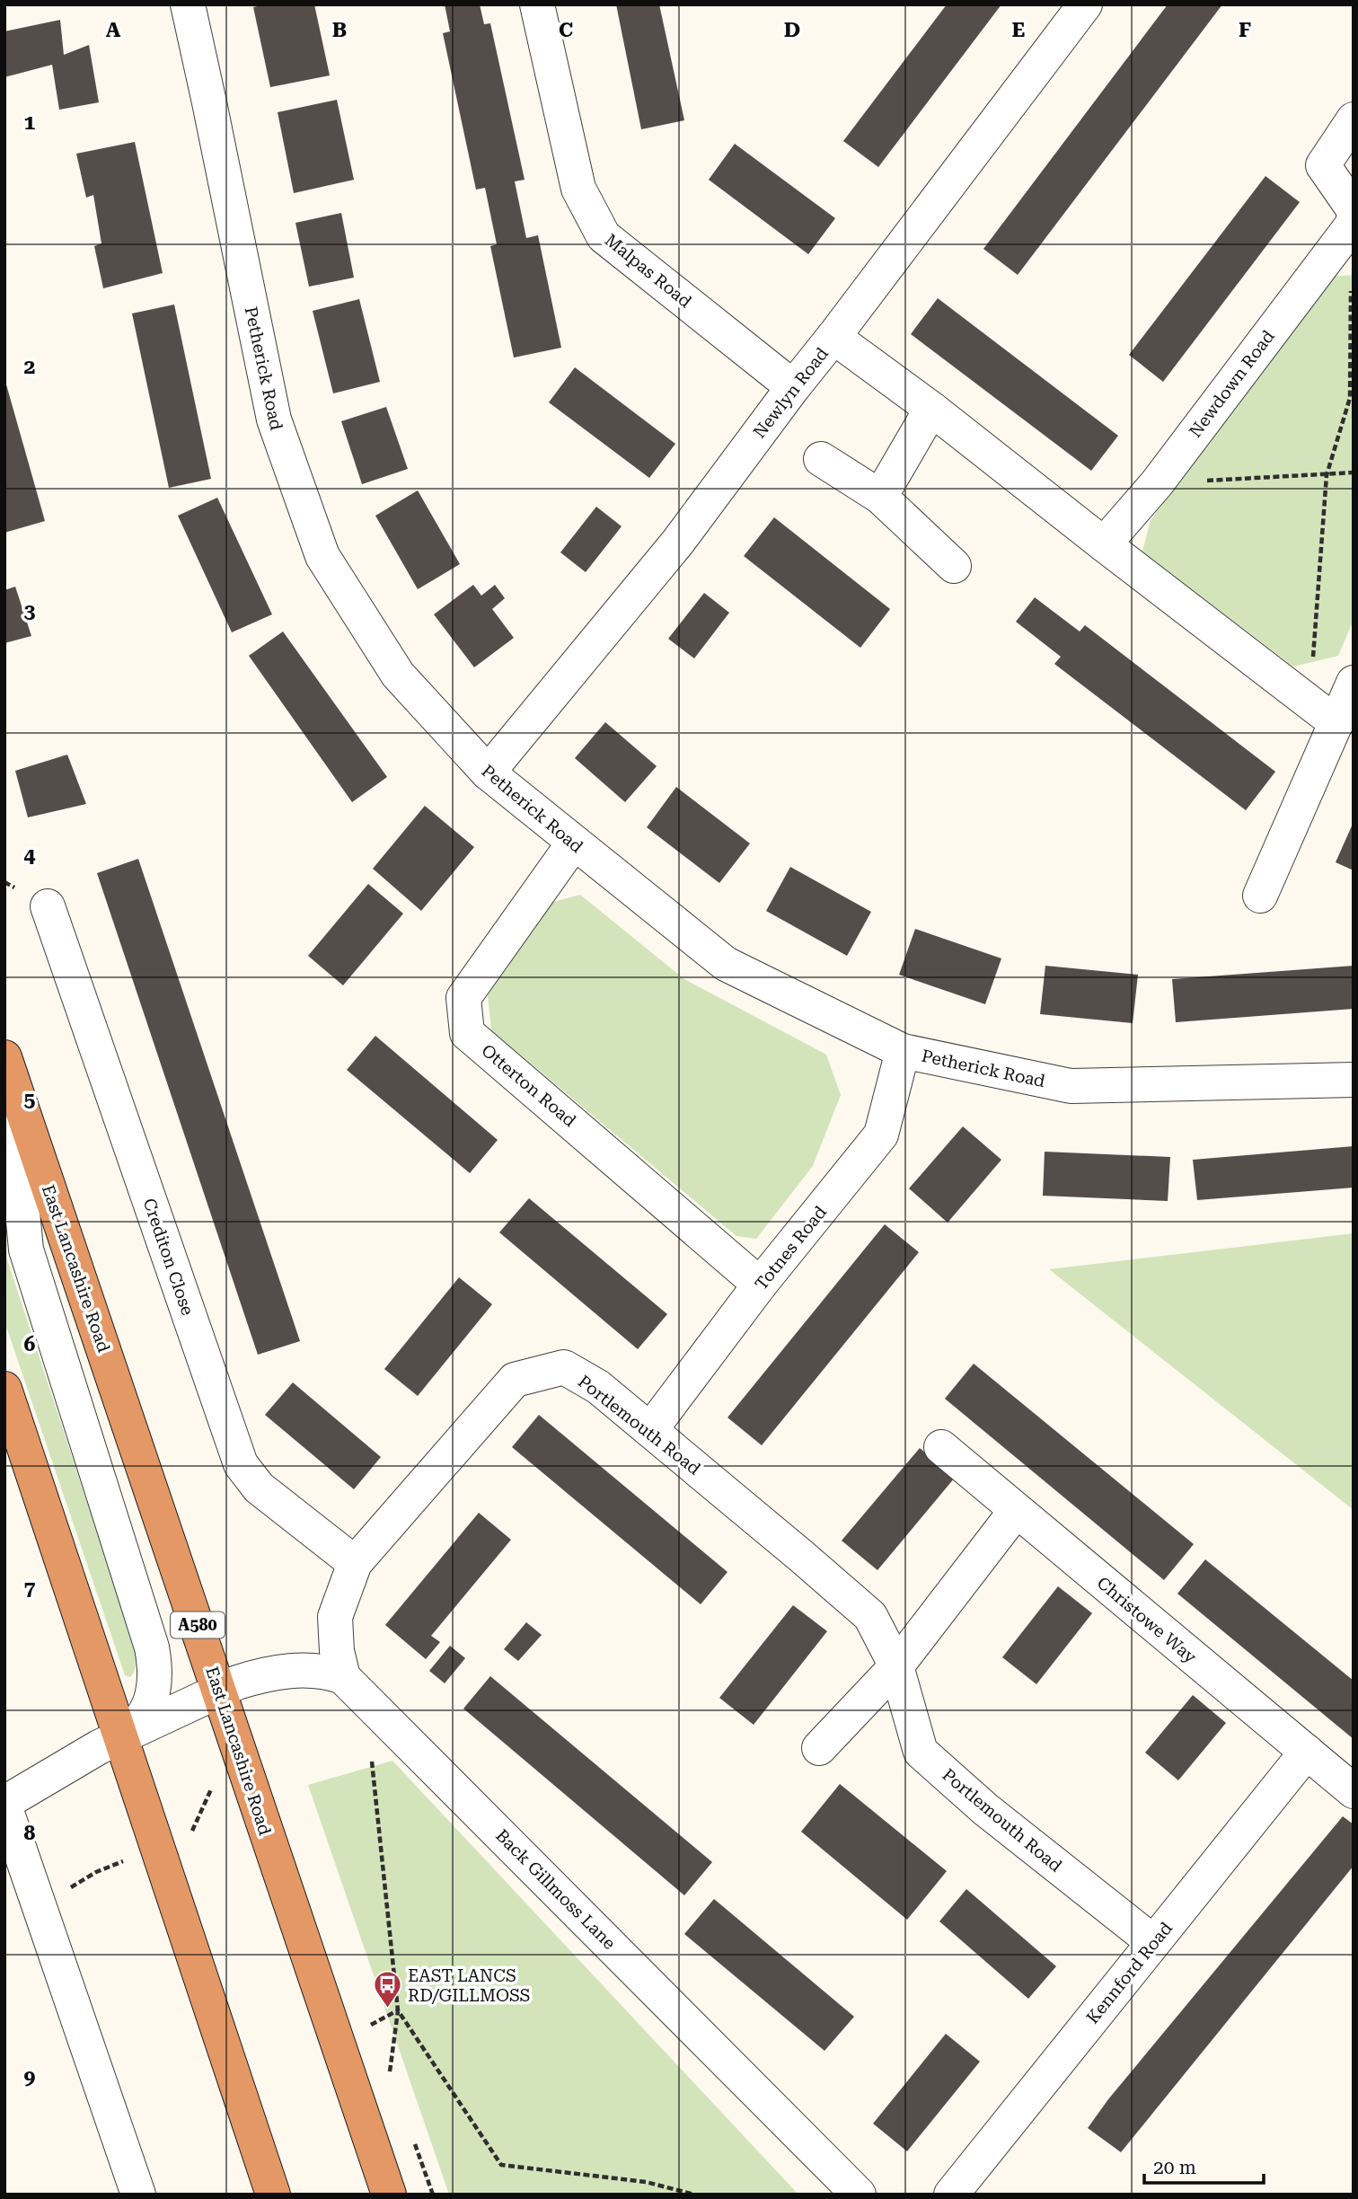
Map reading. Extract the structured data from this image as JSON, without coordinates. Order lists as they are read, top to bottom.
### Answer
{
  "streets": {
    "highway": ["East Lancashire Road", "A580"],
    "street": [
      "Malpas Road",
      "Petherick Road",
      "Newdown Road",
      "Newlyn Road",
      "Otterton Road",
      "Totnes Road",
      "Crediton Close",
      "Portlemouth Road",
      "Christowe Way",
      "Back Gillmoss Lane",
      "Kennford Road"
    ]
  },
  "crossings": [
    ["Malpas Road", "Newlyn Road"],
    ["Petherick Road", "Newlyn Road"],
    ["Petherick Road", "Otterton Road"],
    ["Petherick Road", "Totnes Road"],
    ["Otterton Road", "Totnes Road"],
    ["Totnes Road", "Portlemouth Road"],
    ["Crediton Close", "Portlemouth Road"],
    ["Portlemouth Road", "Back Gillmoss Lane"],
    ["Portlemouth Road", "Kennford Road"],
    ["Christowe Way", "Kennford Road"]
  ],
  "places": {
    "bus stop": ["EAST LANCS RD/GILLMOSS"]
  },
  "scale_bar": "20 m",
  "grid": {
    "columns": [
      "A",
      "B",
      "C",
      "D",
      "E",
      "F"
    ],
    "rows": [
      "1",
      "2",
      "3",
      "4",
      "5",
      "6",
      "7",
      "8",
      "9"
    ]
  }
}
